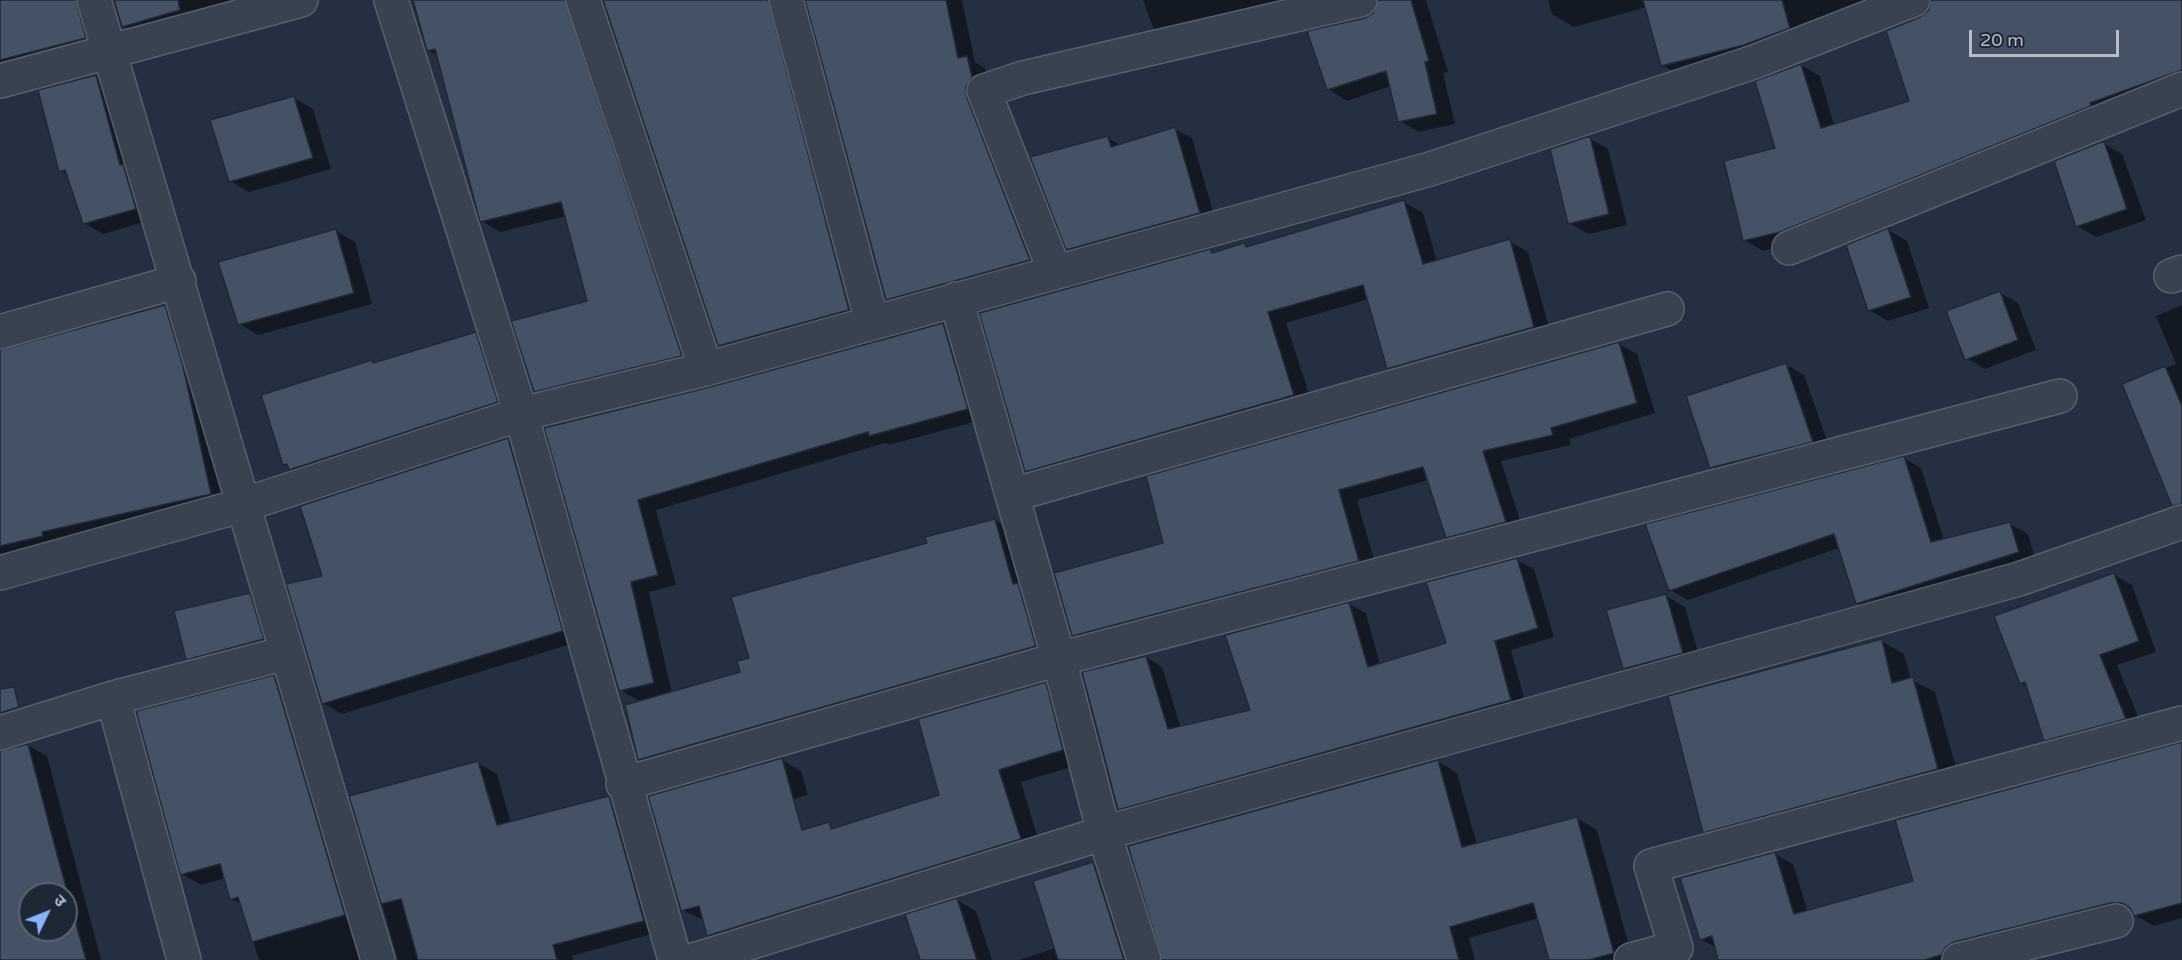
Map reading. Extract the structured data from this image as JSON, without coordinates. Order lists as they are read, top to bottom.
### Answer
{
  "scale_bar": "20 m",
  "north": "top right"
}
